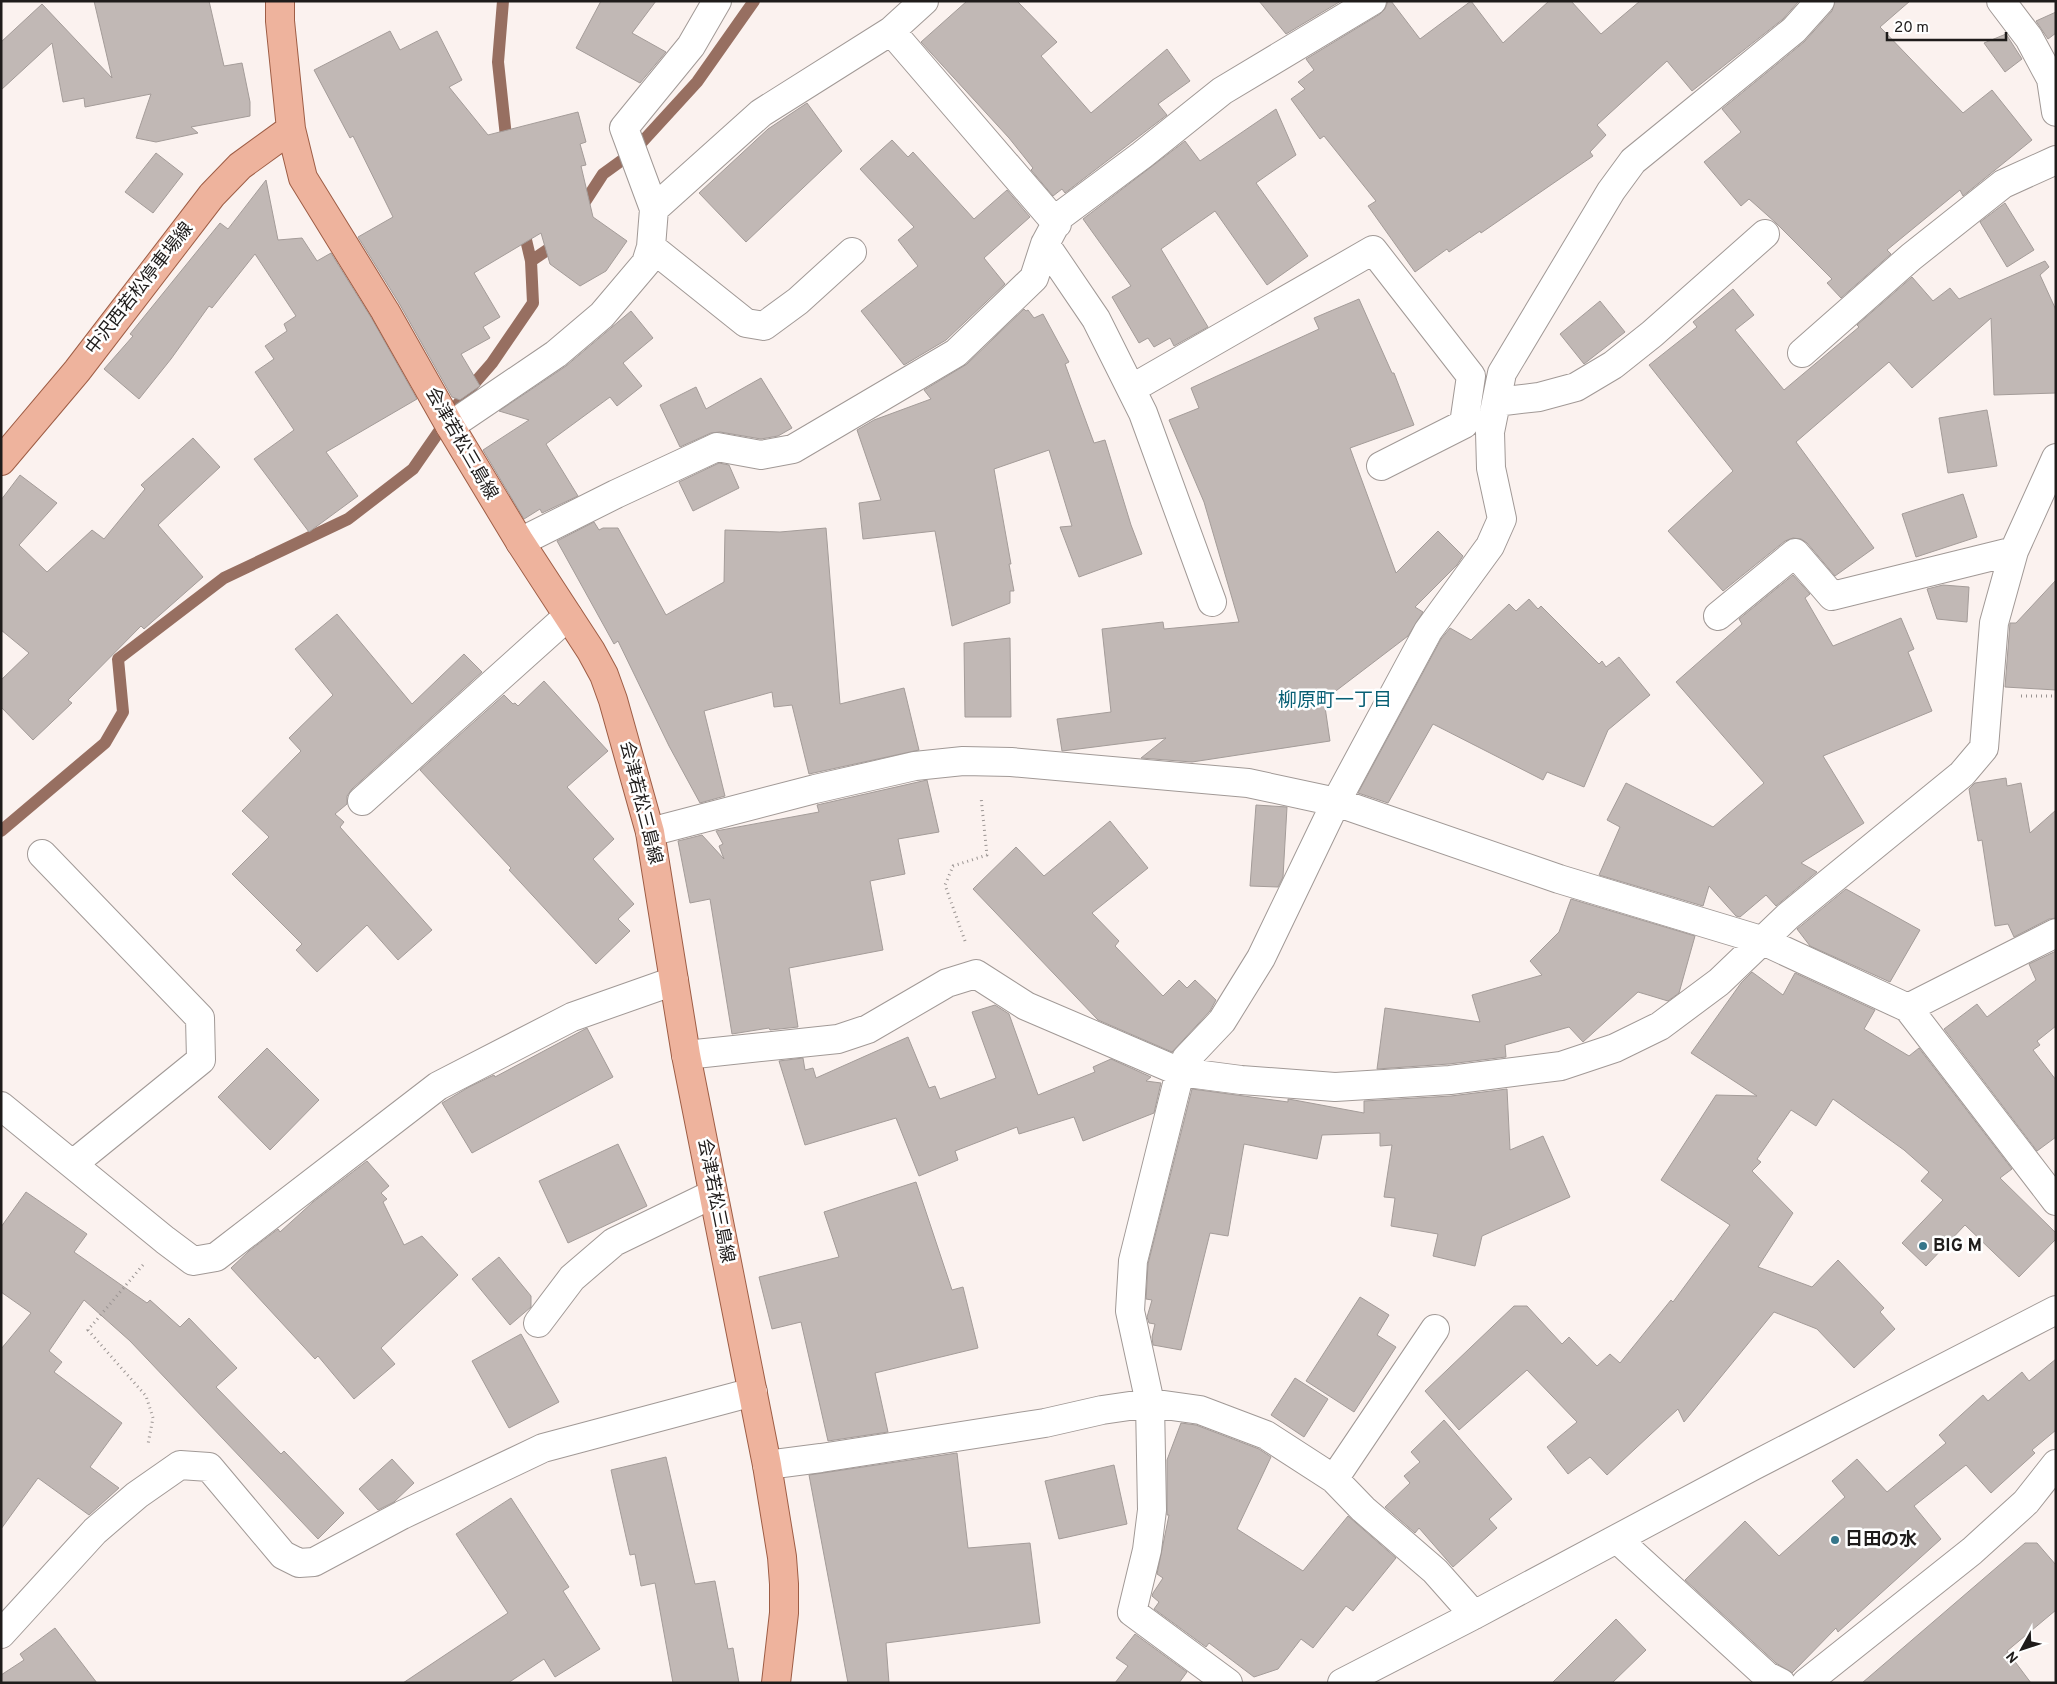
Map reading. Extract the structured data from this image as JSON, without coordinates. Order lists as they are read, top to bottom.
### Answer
{
  "streets": {
    "main road": ["中沢西若松停車場線", "会津若松三島線"]
  },
  "crossings": [
    ["中沢西若松停車場線", "会津若松三島線"]
  ],
  "districts": ["柳原町一丁目"],
  "places": ["BIG M", "日田の水"],
  "scale_bar": "20 m",
  "north": "bottom left"
}
